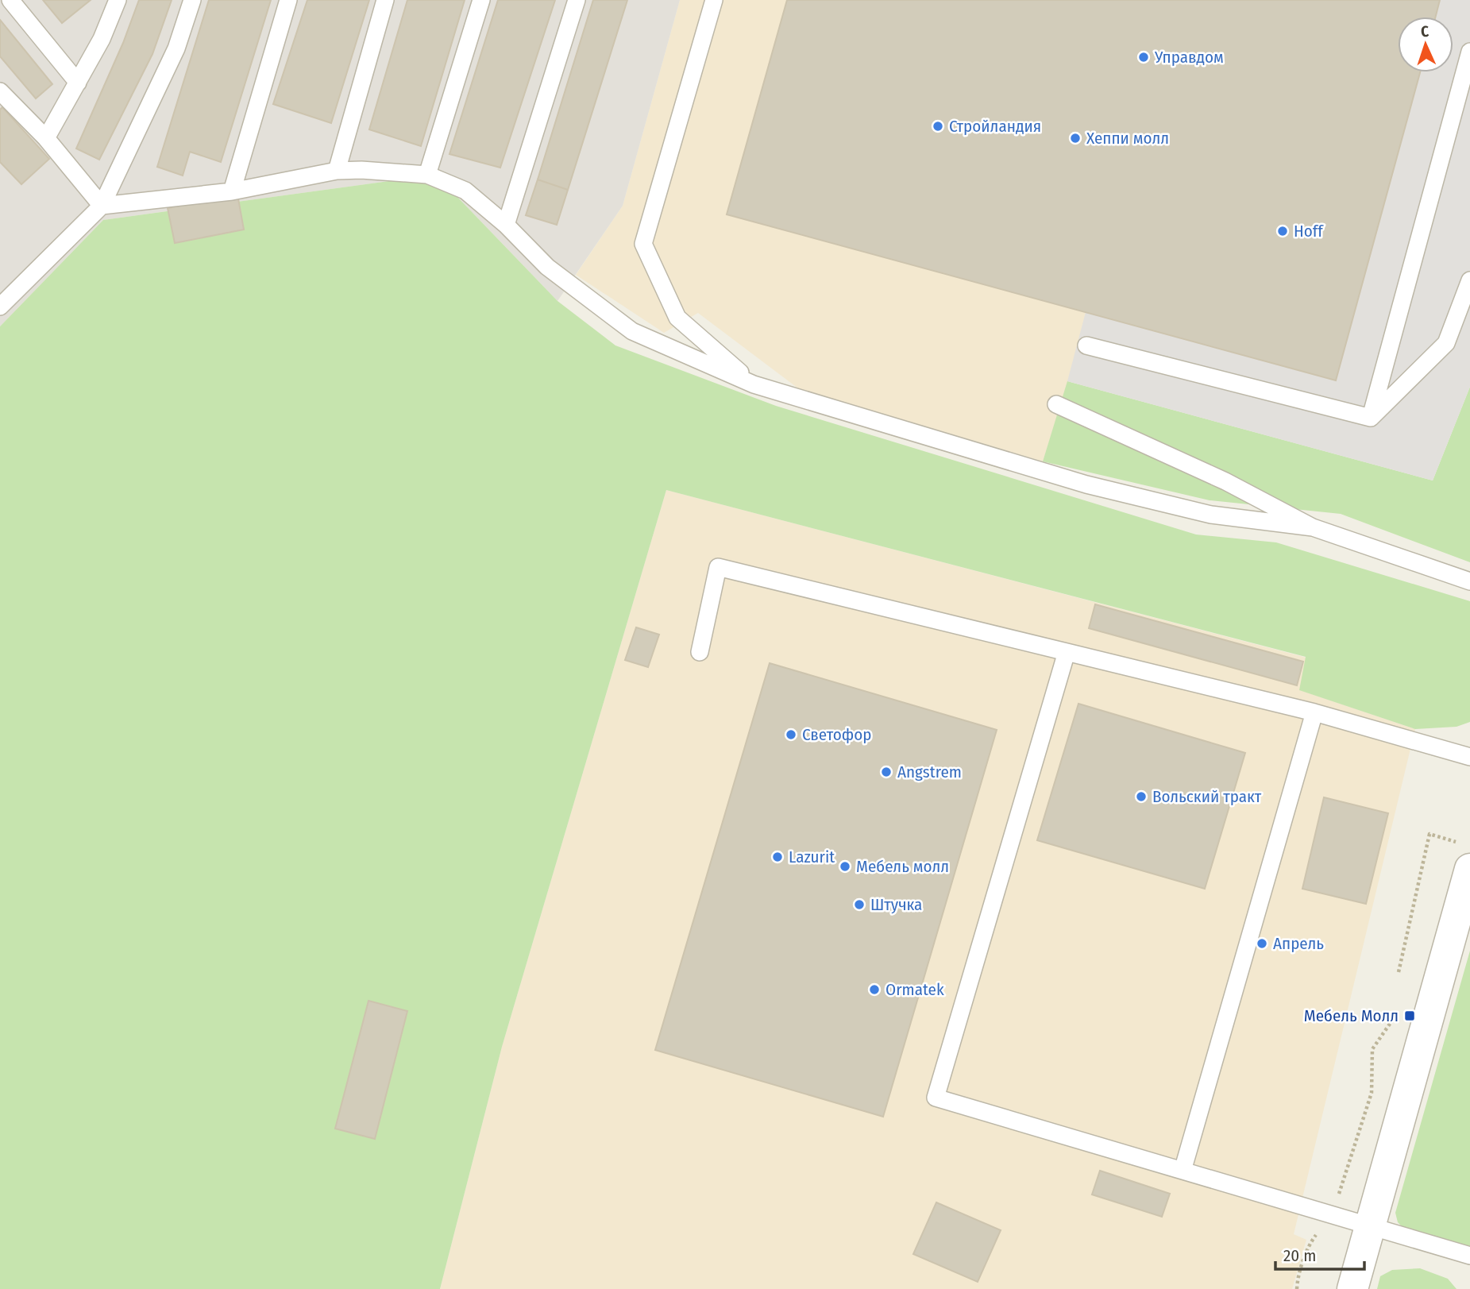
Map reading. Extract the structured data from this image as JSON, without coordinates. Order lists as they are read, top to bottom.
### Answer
{
  "places": {
    "other": [
      "Управдом",
      "Стройландия",
      "Хеппи молл",
      "Hoff",
      "Светофор",
      "Angstrem",
      "Вольский тракт",
      "Lazurit",
      "Мебель молл",
      "Штучка",
      "Апрель",
      "Ormatek"
    ],
    "transit": ["Мебель Молл"]
  },
  "scale_bar": "20 m",
  "north": "top"
}
